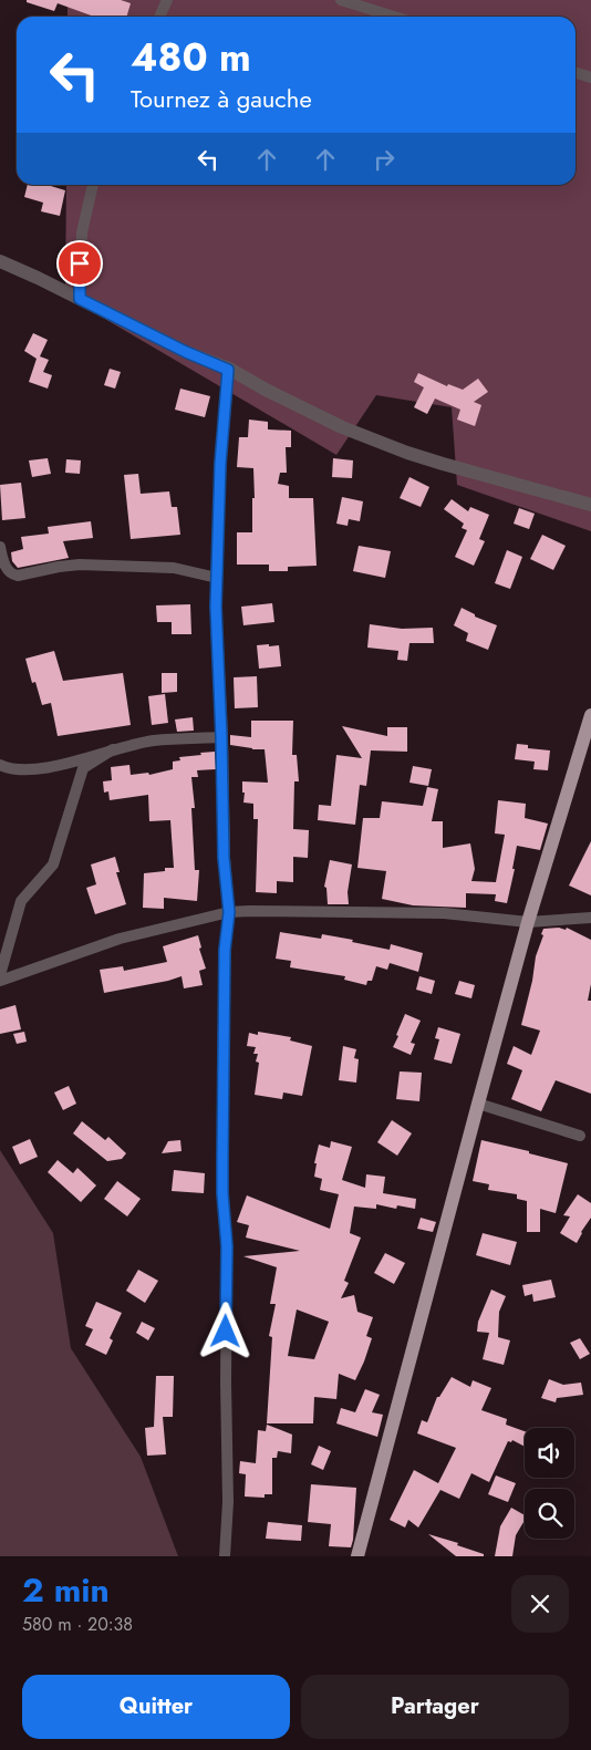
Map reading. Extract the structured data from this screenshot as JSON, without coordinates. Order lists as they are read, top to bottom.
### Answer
{
  "page": {
    "turn": ["480 m", "Tournez à gauche"],
    "heading": ["2 min", "580 m · 20:38"],
    "buttons": ["Quitter", "Partager"]
  }
}
